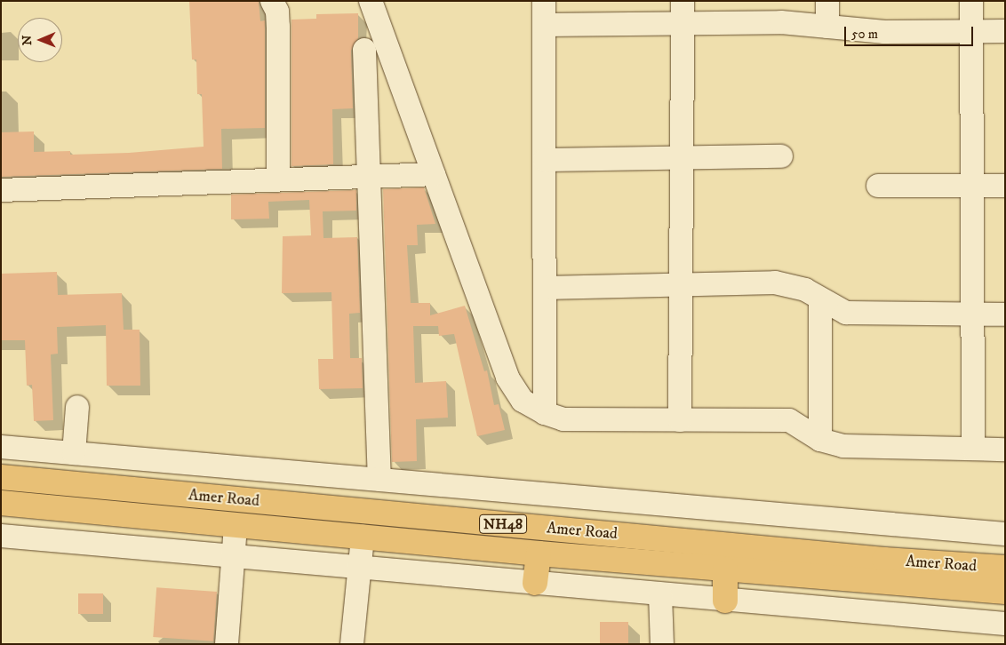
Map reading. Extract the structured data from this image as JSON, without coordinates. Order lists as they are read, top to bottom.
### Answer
{
  "streets": {
    "highway": ["Amer Road", "NH48"]
  },
  "scale_bar": "50 m",
  "north": "left"
}
